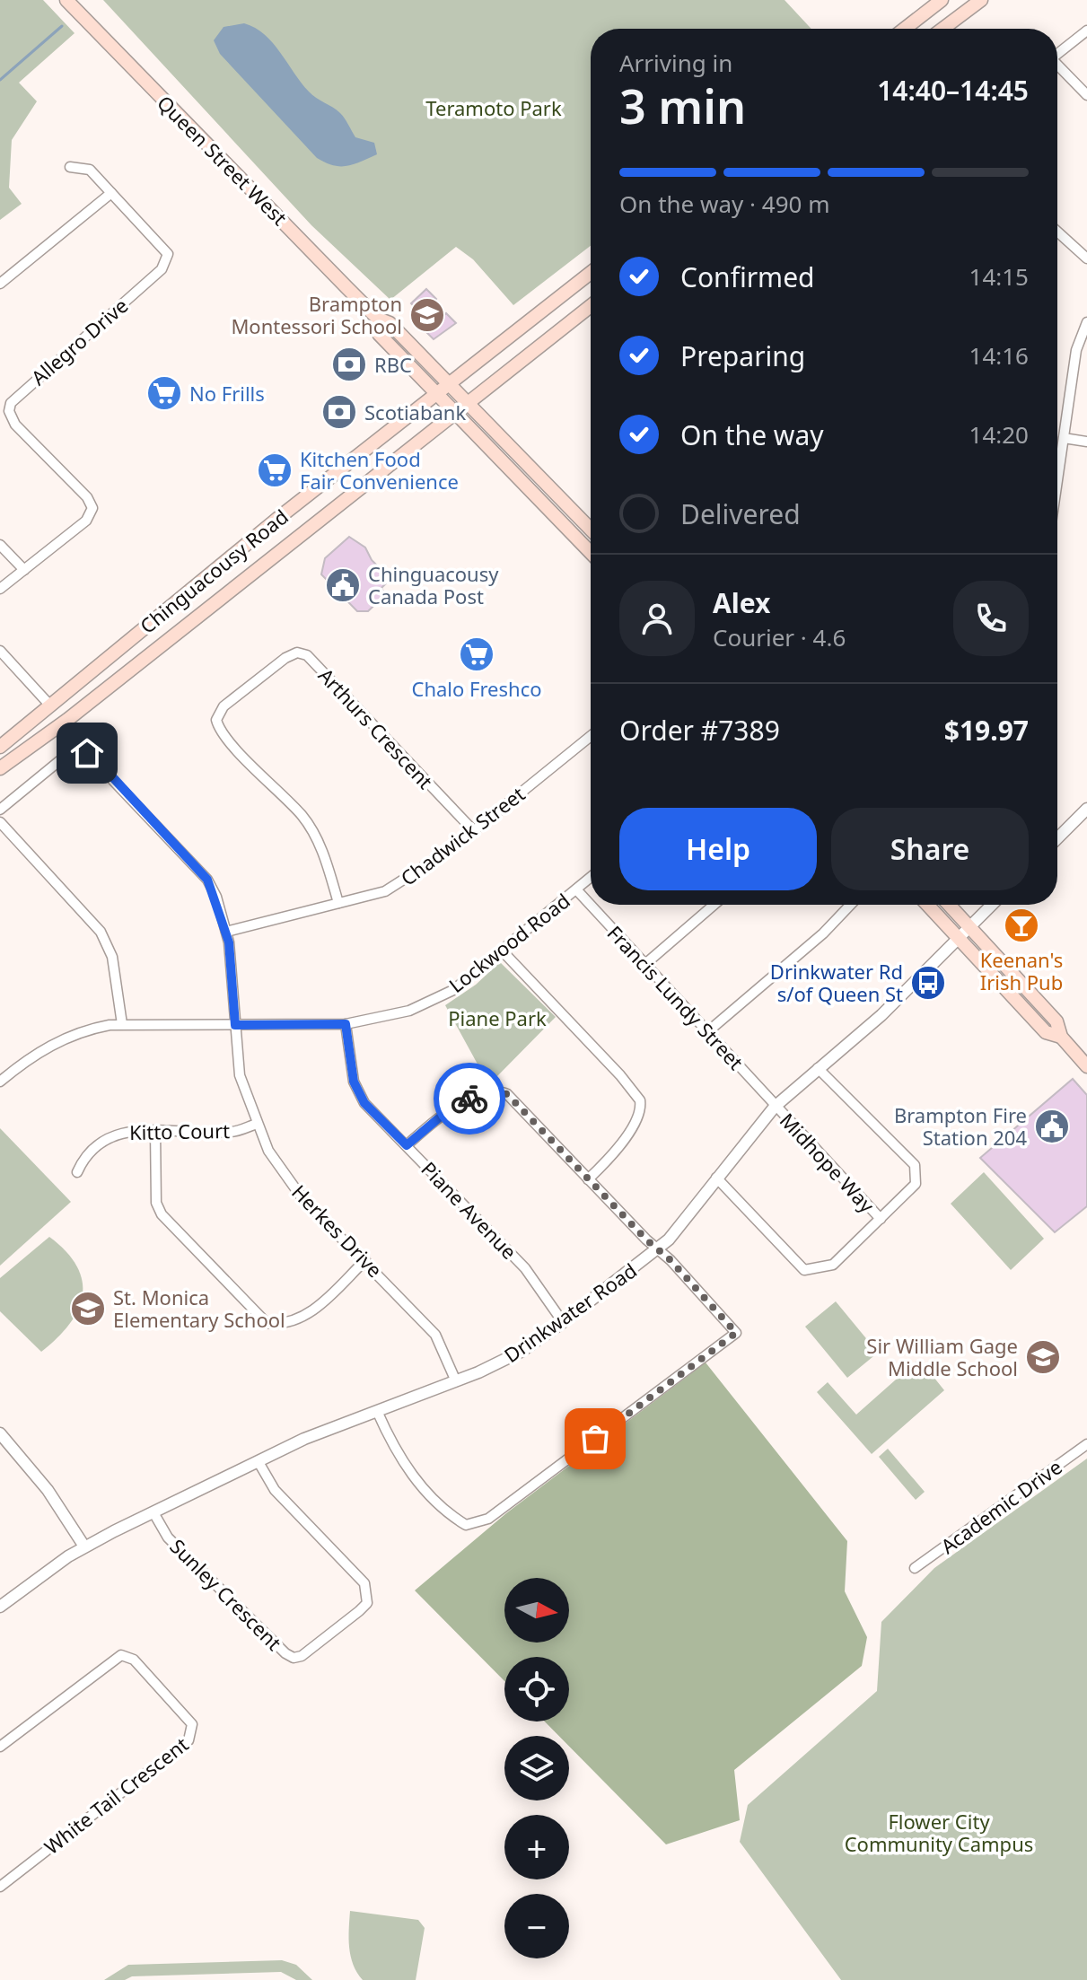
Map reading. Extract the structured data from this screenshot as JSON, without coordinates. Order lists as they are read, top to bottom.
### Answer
{
  "streets": {
    "main road": ["Queen Street West", "Chinguacousy Road"],
    "street": [
      "Allegro Drive",
      "Arthurs Crescent",
      "Chadwick Street",
      "Lockwood Road",
      "Francis Lundy Street",
      "Kitto Court",
      "Midhope Way",
      "Piane Avenue",
      "Herkes Drive",
      "Drinkwater Road",
      "Academic Drive",
      "Sunley Crescent",
      "White Tail Crescent"
    ]
  },
  "crossings": [
    ["Queen Street West", "Chinguacousy Road"],
    ["Arthurs Crescent", "Chadwick Street"],
    ["Chadwick Street", "Herkes Drive"],
    ["Lockwood Road", "Francis Lundy Street"],
    ["Lockwood Road", "Piane Avenue"],
    ["Lockwood Road", "Herkes Drive"],
    ["Francis Lundy Street", "Midhope Way"],
    ["Francis Lundy Street", "Drinkwater Road"],
    ["Kitto Court", "Herkes Drive"],
    ["Midhope Way", "Drinkwater Road"],
    ["Piane Avenue", "Drinkwater Road"],
    ["Herkes Drive", "Drinkwater Road"],
    ["Drinkwater Road", "Sunley Crescent"]
  ],
  "parks": ["Teramoto Park", "Piane Park", "Flower City Community Campus"],
  "places": {
    "school or university": ["Brampton Montessori School", "St. Monica Elementary School", "Sir William Gage Middle School"],
    "bank": ["RBC", "Scotiabank"],
    "supermarket": ["No Frills", "Kitchen Food Fair Convenience", "Chalo Freshco"],
    "public building": ["Chinguacousy Canada Post", "Brampton Fire Station 204"],
    "bar": ["Keenan's Irish Pub"],
    "bus stop": ["Drinkwater Rd s/of Queen St"]
  },
  "north": "right",
  "page": {
    "heading": ["3 min", "Arriving in", "14:40–14:45"],
    "panel": [
      "Alex",
      "Courier · 4.6",
      "Order #7389",
      "$19.97"
    ],
    "bar": "On the way · 490 m",
    "list": [
      ["Confirmed", "14:15"],
      ["Preparing", "14:16"],
      ["On the way", "14:20"],
      "Delivered"
    ],
    "buttons": ["Help", "Share"],
    "map_buttons": ["+", "−"]
  }
}
